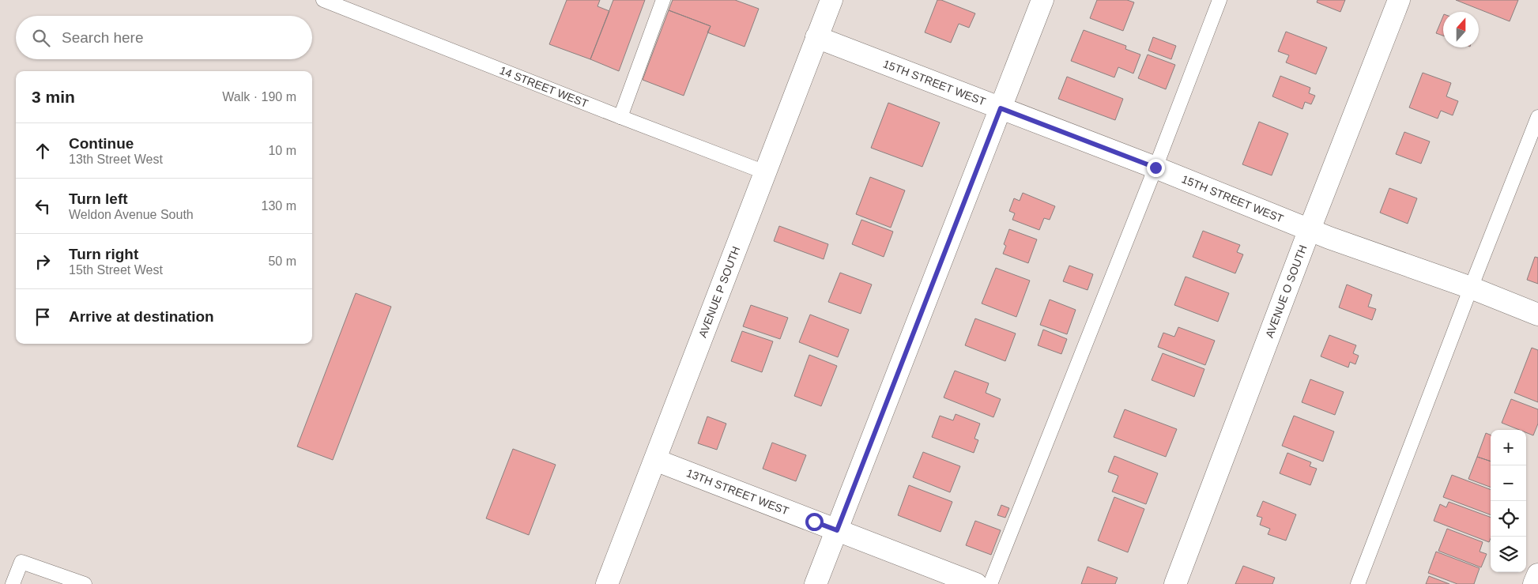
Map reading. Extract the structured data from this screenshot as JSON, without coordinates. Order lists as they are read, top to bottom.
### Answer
{
  "streets": {
    "street": [
      "15TH STREET WEST",
      "AVENUE P SOUTH",
      "AVENUE O SOUTH",
      "13TH STREET WEST"
    ],
    "lane": ["14 STREET WEST"]
  },
  "crossings": [
    ["15TH STREET WEST", "AVENUE P SOUTH"],
    ["15TH STREET WEST", "AVENUE O SOUTH"],
    ["14 STREET WEST", "AVENUE P SOUTH"],
    ["AVENUE P SOUTH", "13TH STREET WEST"]
  ],
  "north": "top",
  "page": {
    "search": "Search here",
    "heading": ["3 min", "Walk · 190 m"],
    "list": [
      ["Continue", "13th Street West", "10 m"],
      ["Turn left", "Weldon Avenue South", "130 m"],
      ["Turn right", "15th Street West", "50 m"],
      "Arrive at destination"
    ],
    "map_buttons": ["+", "−"]
  }
}
